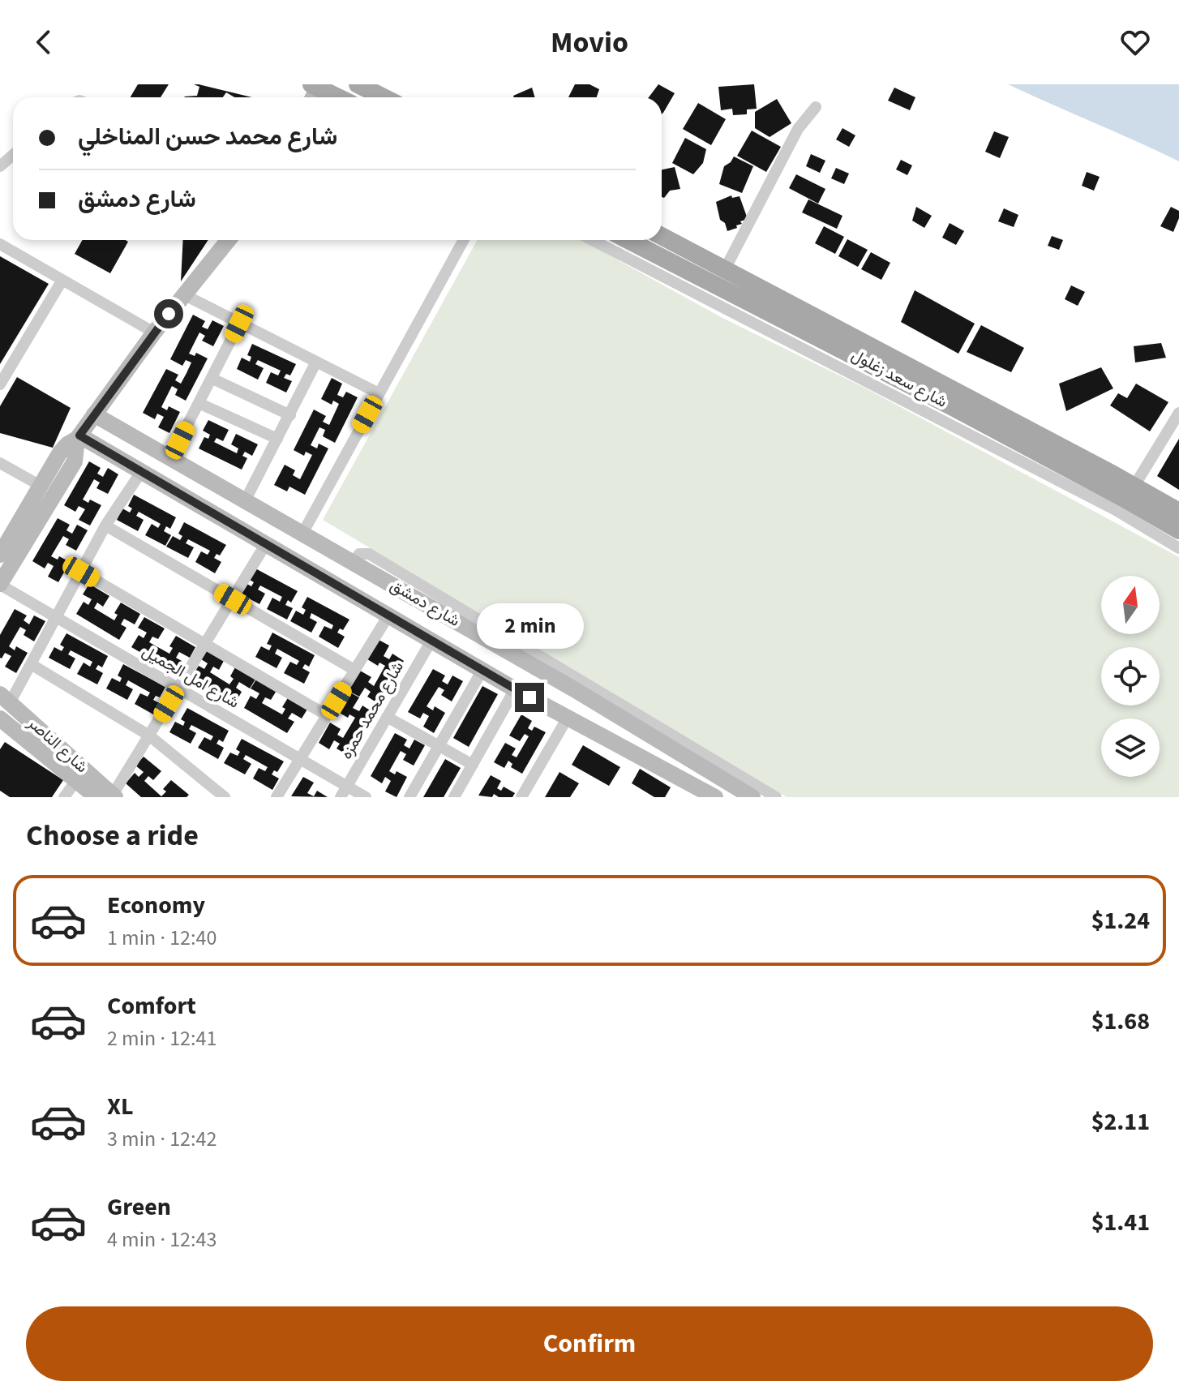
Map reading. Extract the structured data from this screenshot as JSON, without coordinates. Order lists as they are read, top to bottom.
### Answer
{
  "streets": {
    "main road": ["شارع سعد زغلول"],
    "street": [
      "شارع دمشق",
      "شارع امل الجميل",
      "شارع محمد حمزه",
      "شارع الناصر"
    ]
  },
  "crossings": [
    ["شارع دمشق", "شارع محمد حمزه"],
    ["شارع امل الجميل", "شارع محمد حمزه"]
  ],
  "north": "top",
  "page": {
    "header": "Movio",
    "banner": ["شارع محمد حسن المناخلي", "شارع دمشق"],
    "bubble": "2 min",
    "heading": "Choose a ride",
    "list": [
      {
        "name": "Economy",
        "note": "1 min · 12:40",
        "value": "$1.24"
      },
      {
        "name": "Comfort",
        "note": "2 min · 12:41",
        "value": "$1.68"
      },
      {
        "name": "XL",
        "note": "3 min · 12:42",
        "value": "$2.11"
      },
      {
        "name": "Green",
        "note": "4 min · 12:43",
        "value": "$1.41"
      }
    ],
    "buttons": "Confirm"
  }
}
